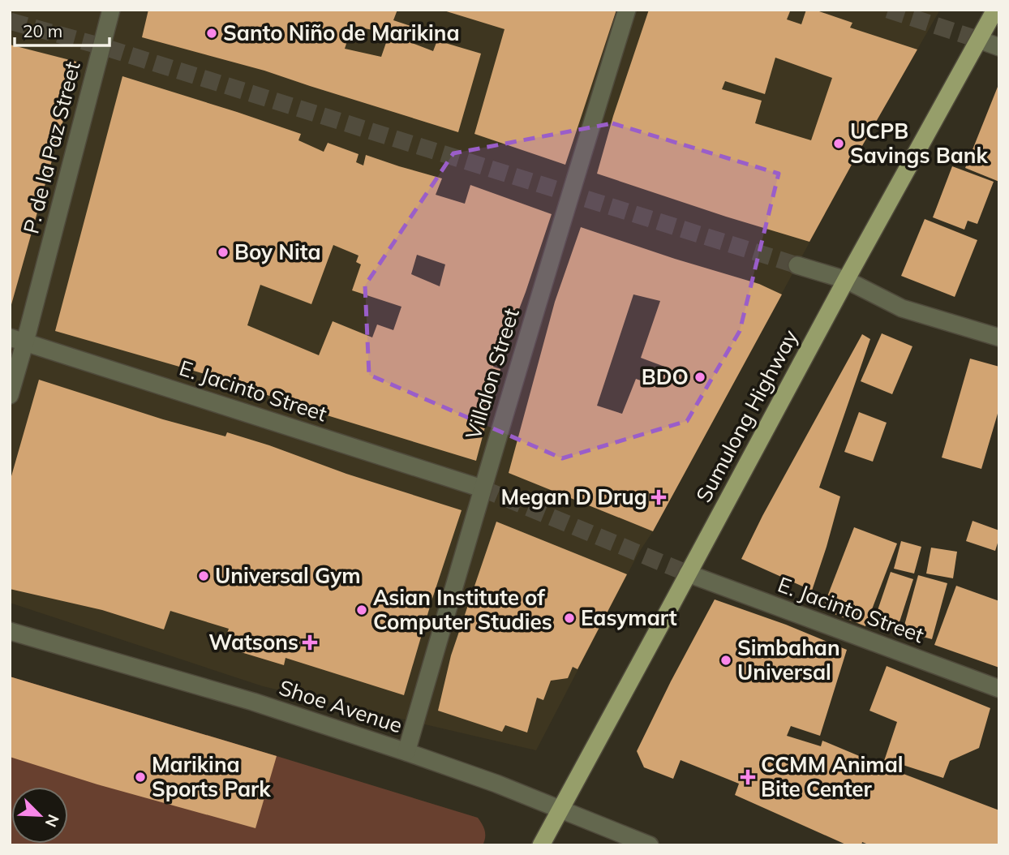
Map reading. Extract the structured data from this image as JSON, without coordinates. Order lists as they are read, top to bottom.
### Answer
{
  "streets": {
    "main road": ["Sumulong Highway"],
    "street": [
      "P. de la Paz Street",
      "Villalon Street",
      "E. Jacinto Street",
      "Shoe Avenue"
    ]
  },
  "crossings": [
    ["P. de la Paz Street", "E. Jacinto Street"],
    ["Villalon Street", "E. Jacinto Street"],
    ["Villalon Street", "Shoe Avenue"],
    ["E. Jacinto Street", "Sumulong Highway"],
    ["Sumulong Highway", "Shoe Avenue"]
  ],
  "places": {
    "other": [
      "Santo Niño de Marikina",
      "UCPB Savings Bank",
      "Boy Nita",
      "BDO",
      "Universal Gym",
      "Asian Institute of Computer Studies",
      "Easymart",
      "Simbahan Universal",
      "Marikina Sports Park"
    ],
    "health": ["Megan D Drug", "Watsons", "CCMM Animal Bite Center"]
  },
  "scale_bar": "20 m",
  "north": "bottom right"
}
